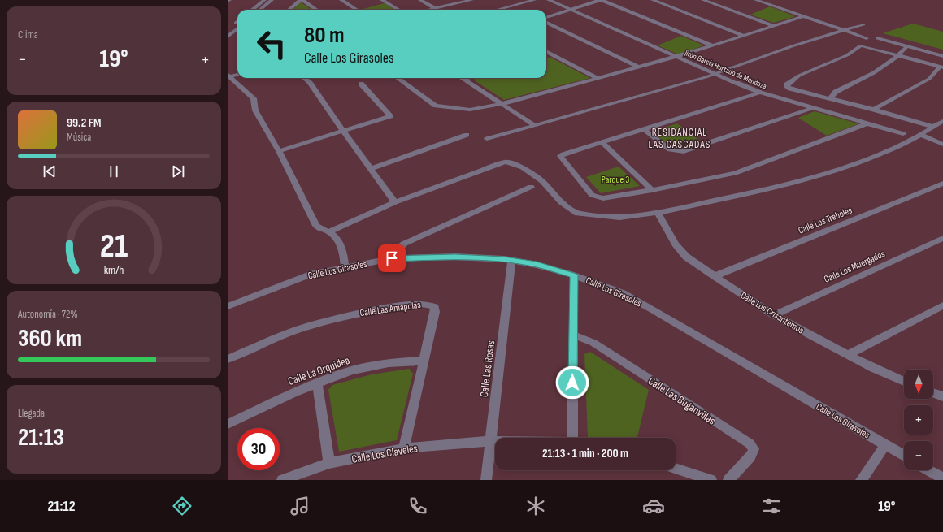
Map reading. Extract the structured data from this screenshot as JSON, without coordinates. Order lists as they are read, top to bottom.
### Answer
{
  "streets": {
    "street": [
      "Jirón García Hurtado de Mendoza",
      "Calle Los Treboles",
      "Calle Los Muergados",
      "Calle Los Girasoles",
      "Calle Las Amapolas",
      "Calle Los Crisantemos",
      "Calle Las Rosas",
      "Calle La Orquidea",
      "Calle Las Buganvillas",
      "Calle Los Claveles"
    ]
  },
  "crossings": [
    ["Calle Los Treboles", "Calle Los Crisantemos"],
    ["Calle Los Muergados", "Calle Los Crisantemos"],
    ["Calle Los Girasoles", "Calle Las Rosas"],
    ["Calle Las Amapolas", "Calle La Orquidea"],
    ["Calle Las Amapolas", "Calle Los Claveles"],
    ["Calle Las Rosas", "Calle Los Claveles"]
  ],
  "districts": ["RESIDANCIAL LAS CASCADAS"],
  "parks": ["Parque 3"],
  "north": "bottom",
  "page": {
    "tile": [
      "Clima",
      ["Autonomía · 72%", "360 km"],
      ["Llegada", "21:13"]
    ],
    "turn": ["80 m", "Calle Los Girasoles"],
    "heat": ["−", "19°", "+"],
    "song": ["99.2 FM", "Música"],
    "map_buttons": ["+", "−"],
    "limit": "30",
    "trip": "21:13 · 1 min · 200 m",
    "tabs": ["21:12", "19°"],
    "gauge": ["21", "km/h"]
  }
}
